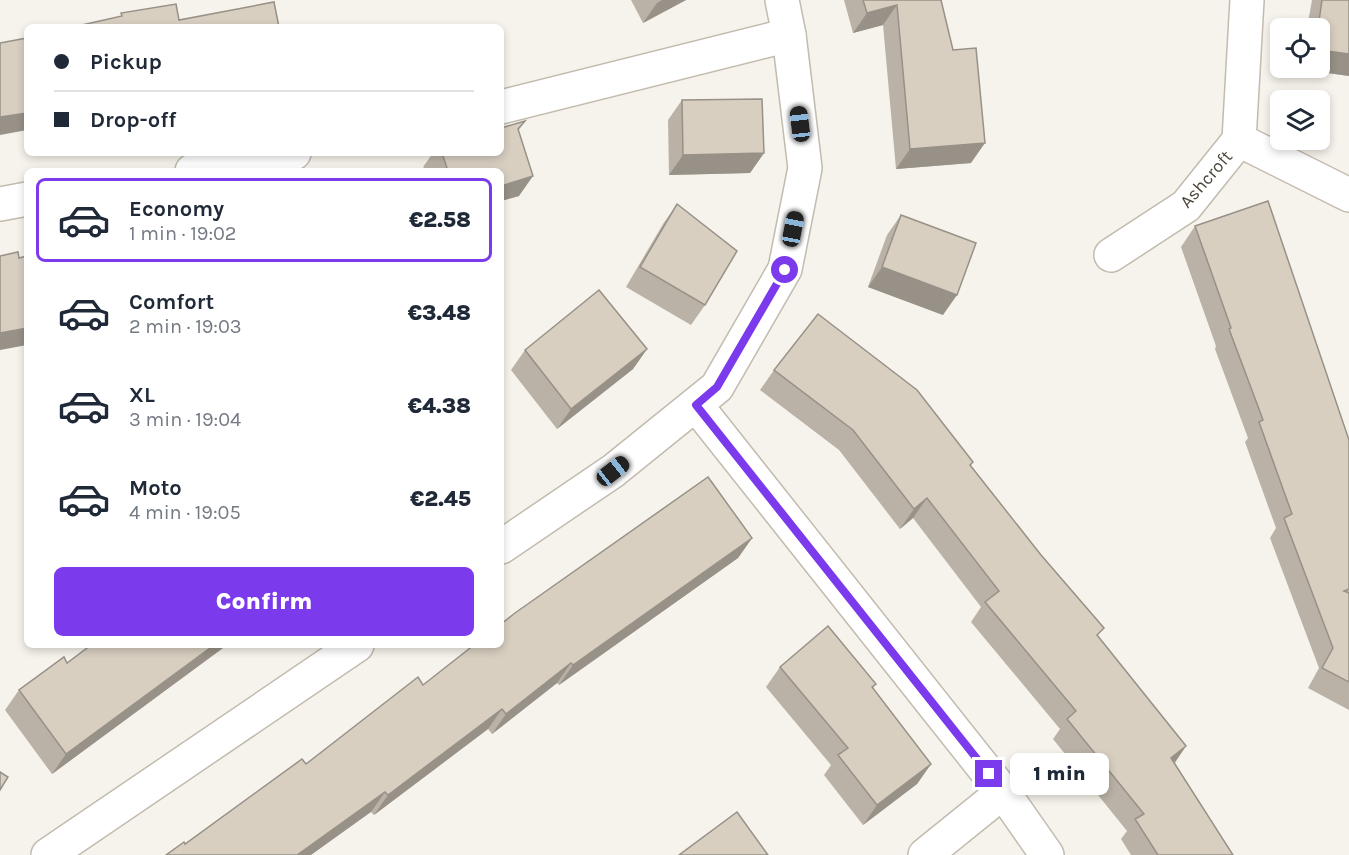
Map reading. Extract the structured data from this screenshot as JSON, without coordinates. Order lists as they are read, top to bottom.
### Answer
{
  "streets": {
    "street": ["Ashcroft"]
  },
  "page": {
    "banner": ["Pickup", "Drop-off"],
    "list": [
      {
        "name": "Economy",
        "note": "1 min · 19:02",
        "value": "€2.58"
      },
      {
        "name": "Comfort",
        "note": "2 min · 19:03",
        "value": "€3.48"
      },
      {
        "name": "XL",
        "note": "3 min · 19:04",
        "value": "€4.38"
      },
      {
        "name": "Moto",
        "note": "4 min · 19:05",
        "value": "€2.45"
      }
    ],
    "buttons": "Confirm",
    "bubble": "1 min"
  }
}
